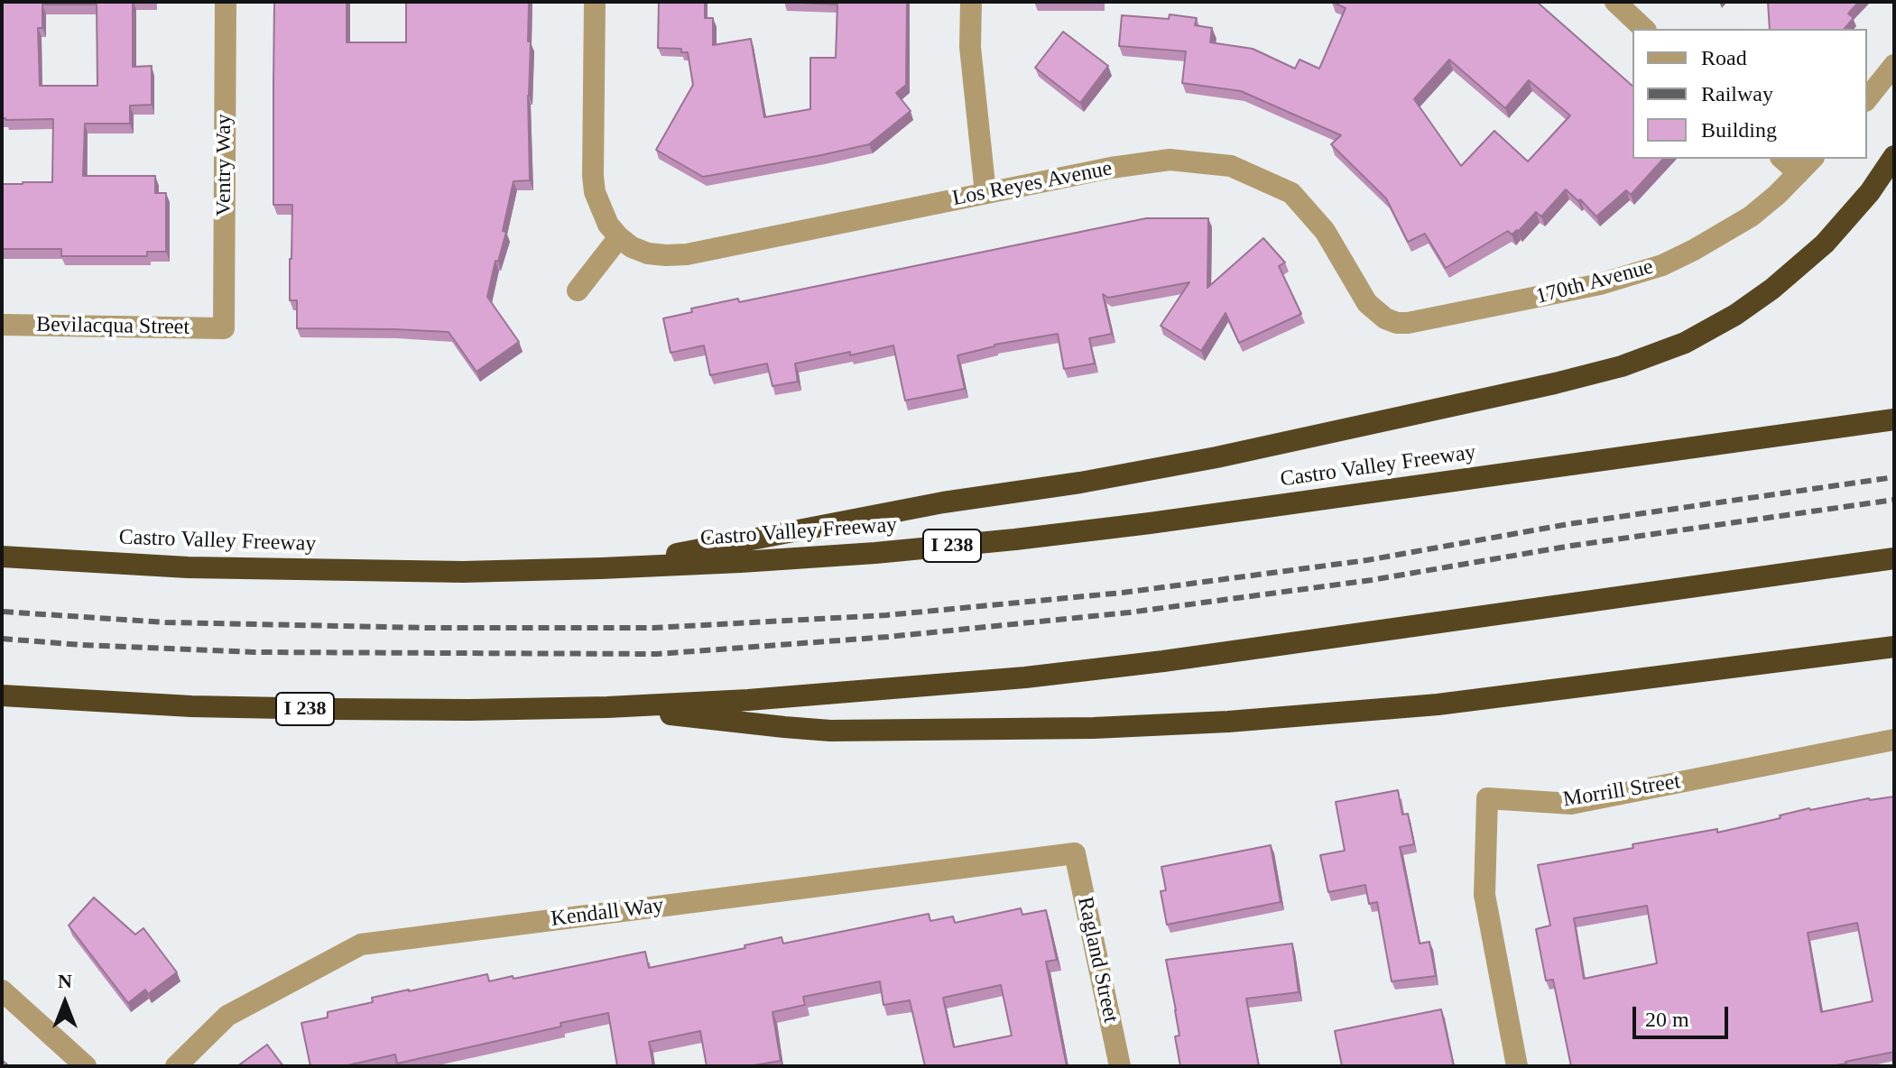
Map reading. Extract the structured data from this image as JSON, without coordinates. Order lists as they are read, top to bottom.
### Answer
{
  "streets": {
    "highway": ["Castro Valley Freeway", "I 238"],
    "street": [
      "Ventry Way",
      "Los Reyes Avenue",
      "170th Avenue",
      "Bevilacqua Street",
      "Morrill Street",
      "Kendall Way",
      "Ragland Street"
    ]
  },
  "crossings": [
    ["Ventry Way", "Bevilacqua Street"],
    ["Los Reyes Avenue", "170th Avenue"],
    ["Kendall Way", "Ragland Street"]
  ],
  "legend": ["Road", "Railway", "Building"],
  "scale_bar": "20 m",
  "north": "top"
}
